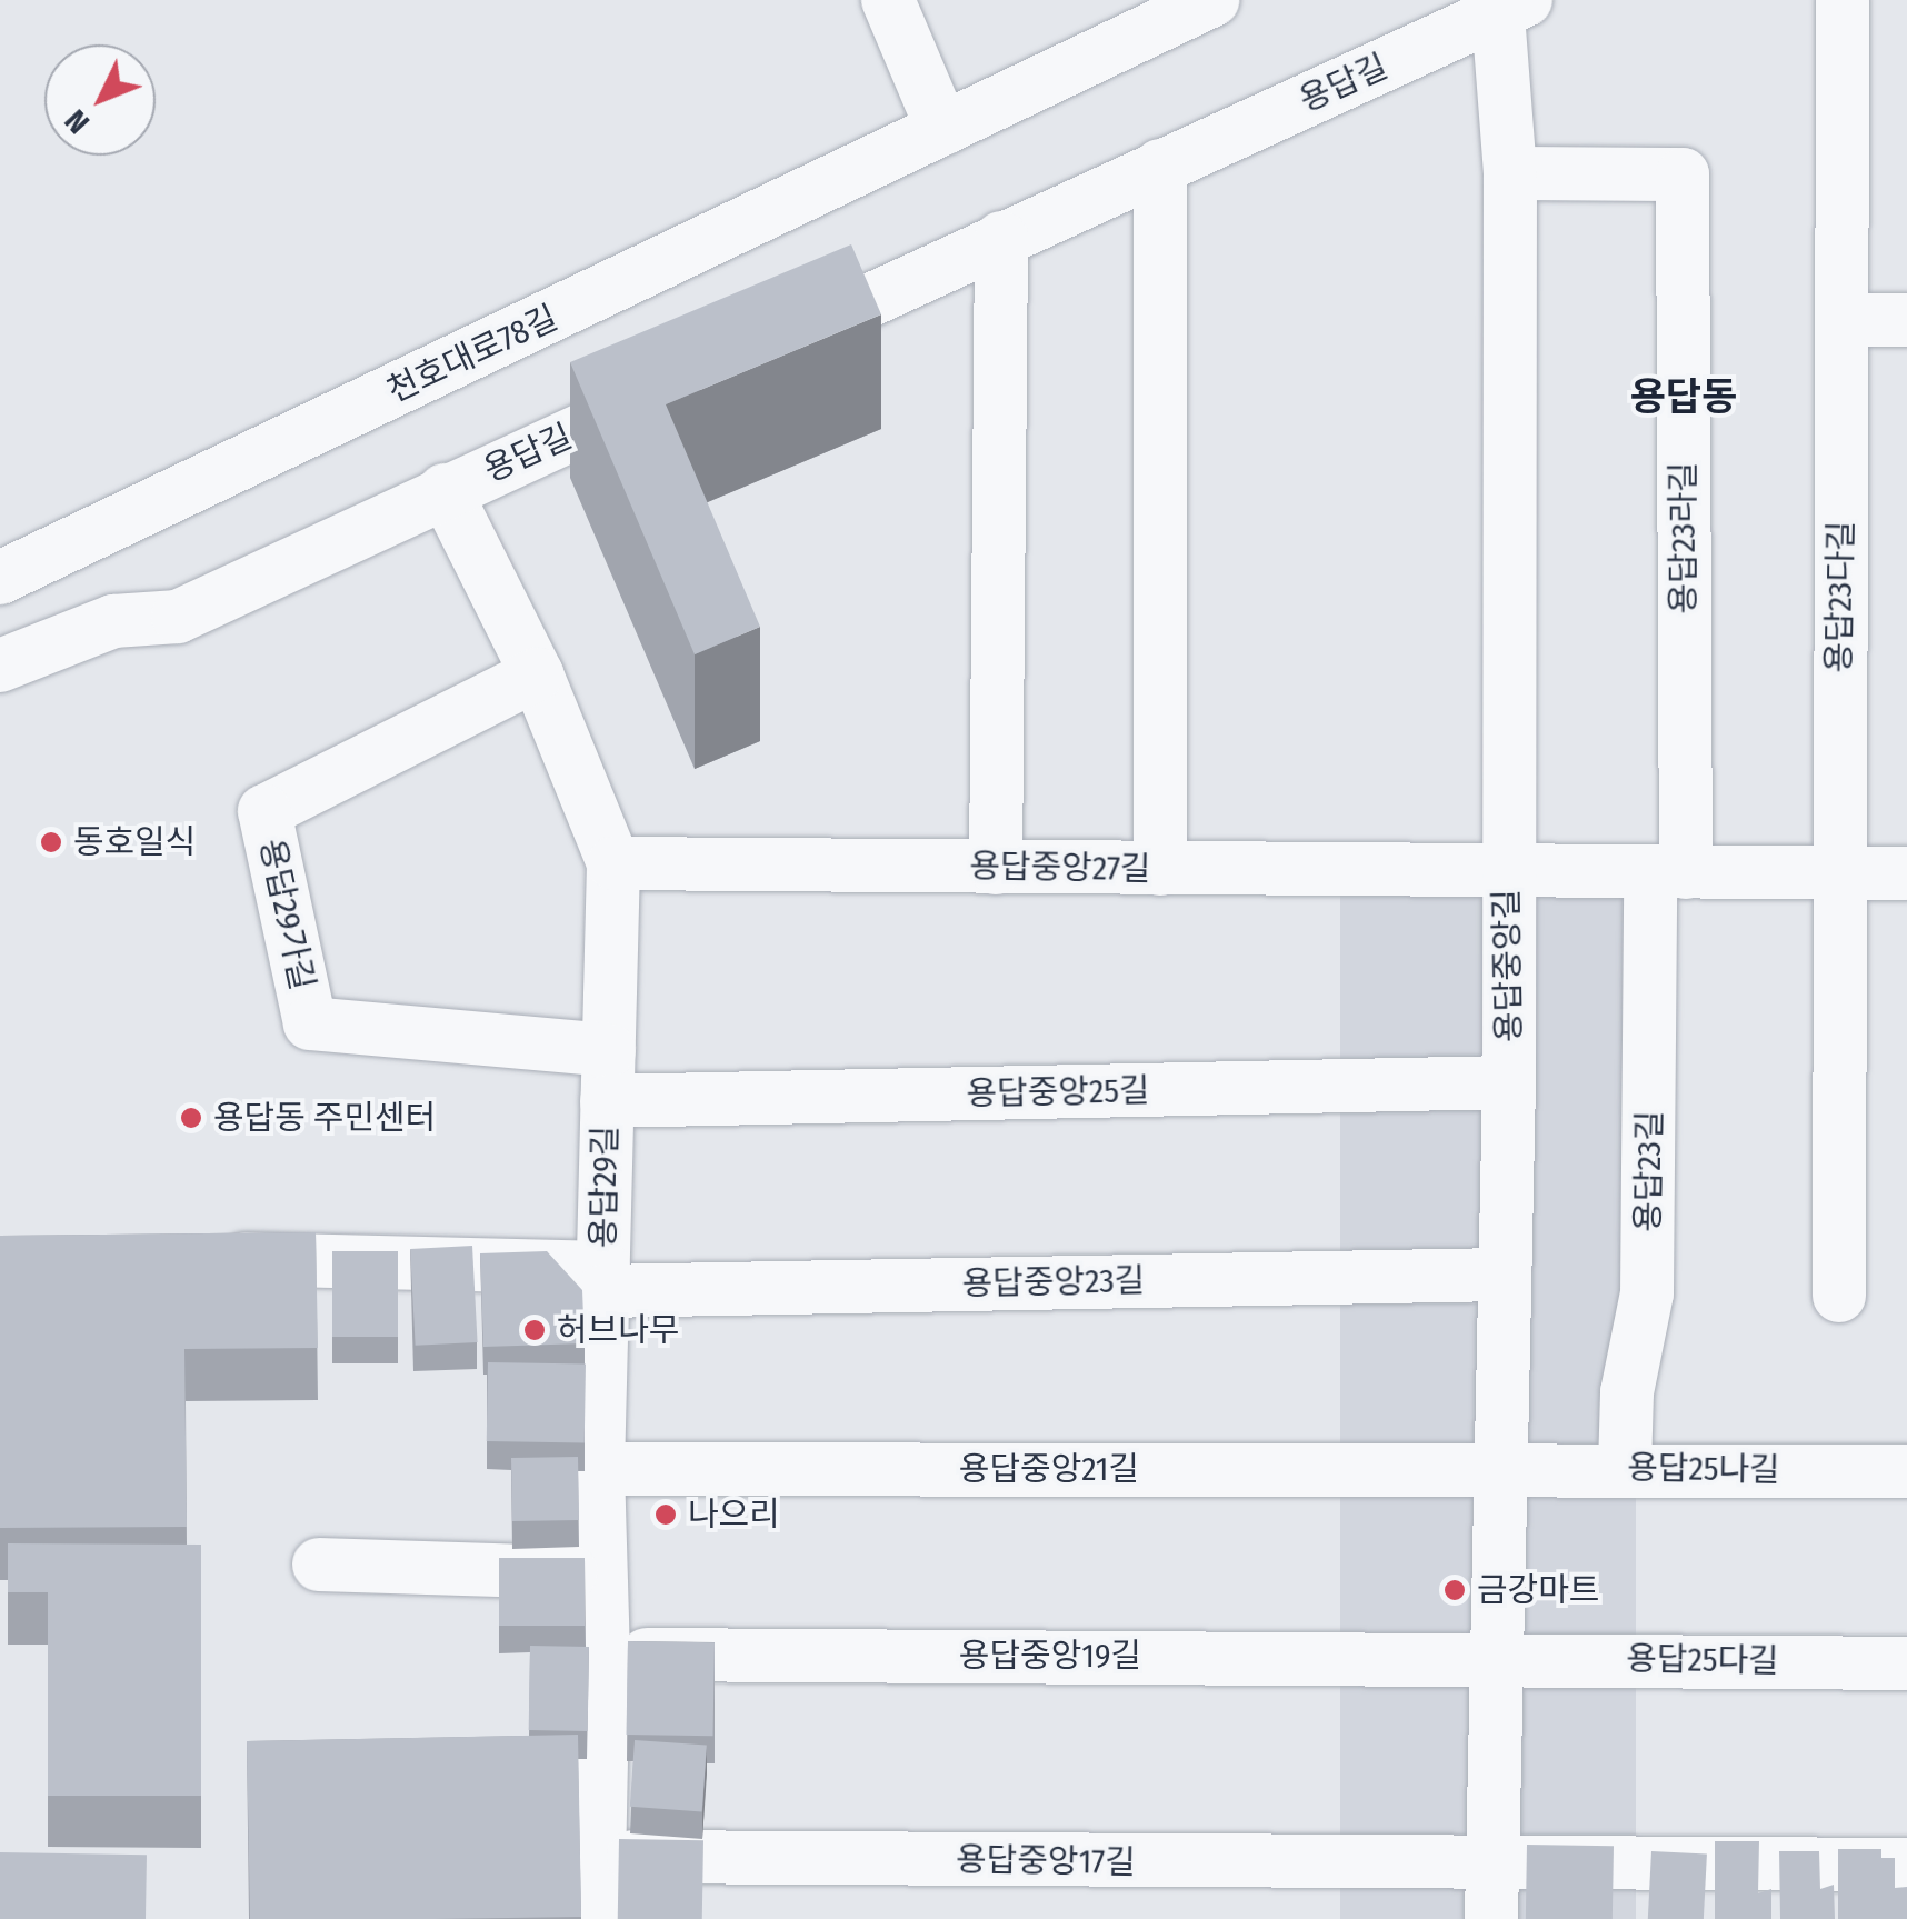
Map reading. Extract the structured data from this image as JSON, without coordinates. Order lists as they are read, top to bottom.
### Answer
{
  "streets": {
    "street": [
      "용답길",
      "천호대로78길",
      "용답23라길",
      "용답23다길",
      "용답중앙27길",
      "용답29가길",
      "용답중앙길",
      "용답중앙25길",
      "용답23길",
      "용답29길",
      "용답중앙23길",
      "용답중앙21길",
      "용답25나길",
      "용답중앙19길",
      "용답25다길",
      "용답중앙17길"
    ]
  },
  "crossings": [
    ["용답길", "용답중앙길"],
    ["용답길", "용답29길"],
    ["용답23라길", "용답중앙길"],
    ["용답23라길", "용답23길"],
    ["용답중앙27길", "용답중앙길"],
    ["용답중앙27길", "용답29길"],
    ["용답29가길", "용답중앙25길"],
    ["용답29가길", "용답29길"],
    ["용답중앙길", "용답중앙25길"],
    ["용답중앙길", "용답중앙23길"],
    ["용답중앙길", "용답중앙21길"],
    ["용답중앙길", "용답25나길"],
    ["용답중앙길", "용답중앙19길"],
    ["용답중앙길", "용답25다길"],
    ["용답중앙길", "용답중앙17길"],
    ["용답중앙25길", "용답29길"],
    ["용답23길", "용답25나길"],
    ["용답29길", "용답중앙23길"],
    ["용답29길", "용답중앙21길"],
    ["용답29길", "용답중앙19길"],
    ["용답29길", "용답중앙17길"],
    ["용답중앙21길", "용답25나길"],
    ["용답중앙19길", "용답25다길"]
  ],
  "districts": ["용답동"],
  "places": [
    "동호일식",
    "용답동 주민센터",
    "허브나무",
    "나으리",
    "금강마트"
  ],
  "north": "bottom left"
}
